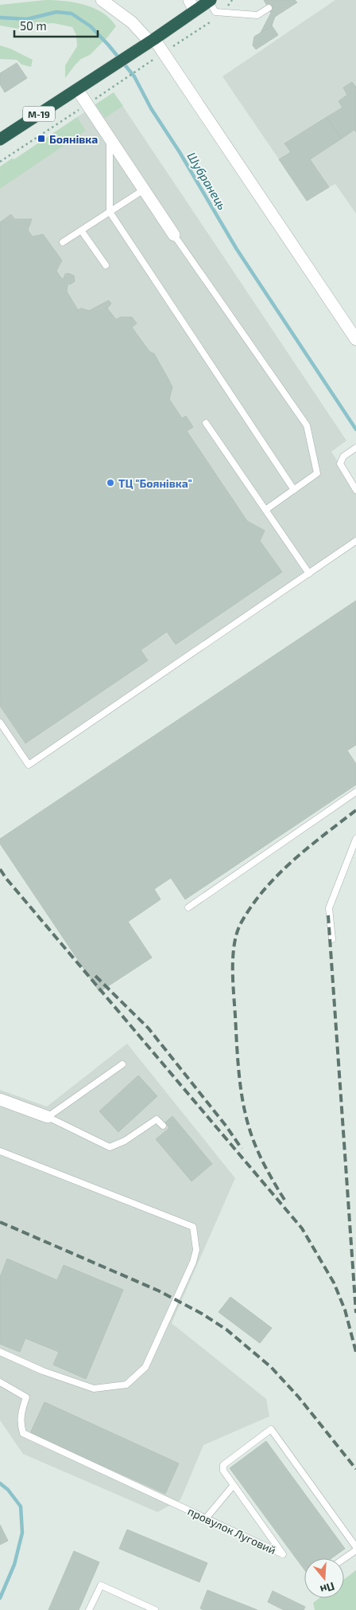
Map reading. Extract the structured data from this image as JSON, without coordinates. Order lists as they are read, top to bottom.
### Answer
{
  "streets": {
    "highway": ["М-19"],
    "lane": ["провулок Луговий"]
  },
  "water": ["Шубранець"],
  "places": {
    "transit": ["Боянівка"],
    "other": ["ТЦ \"Боянівка\""]
  },
  "scale_bar": "50 m",
  "north": "bottom"
}
